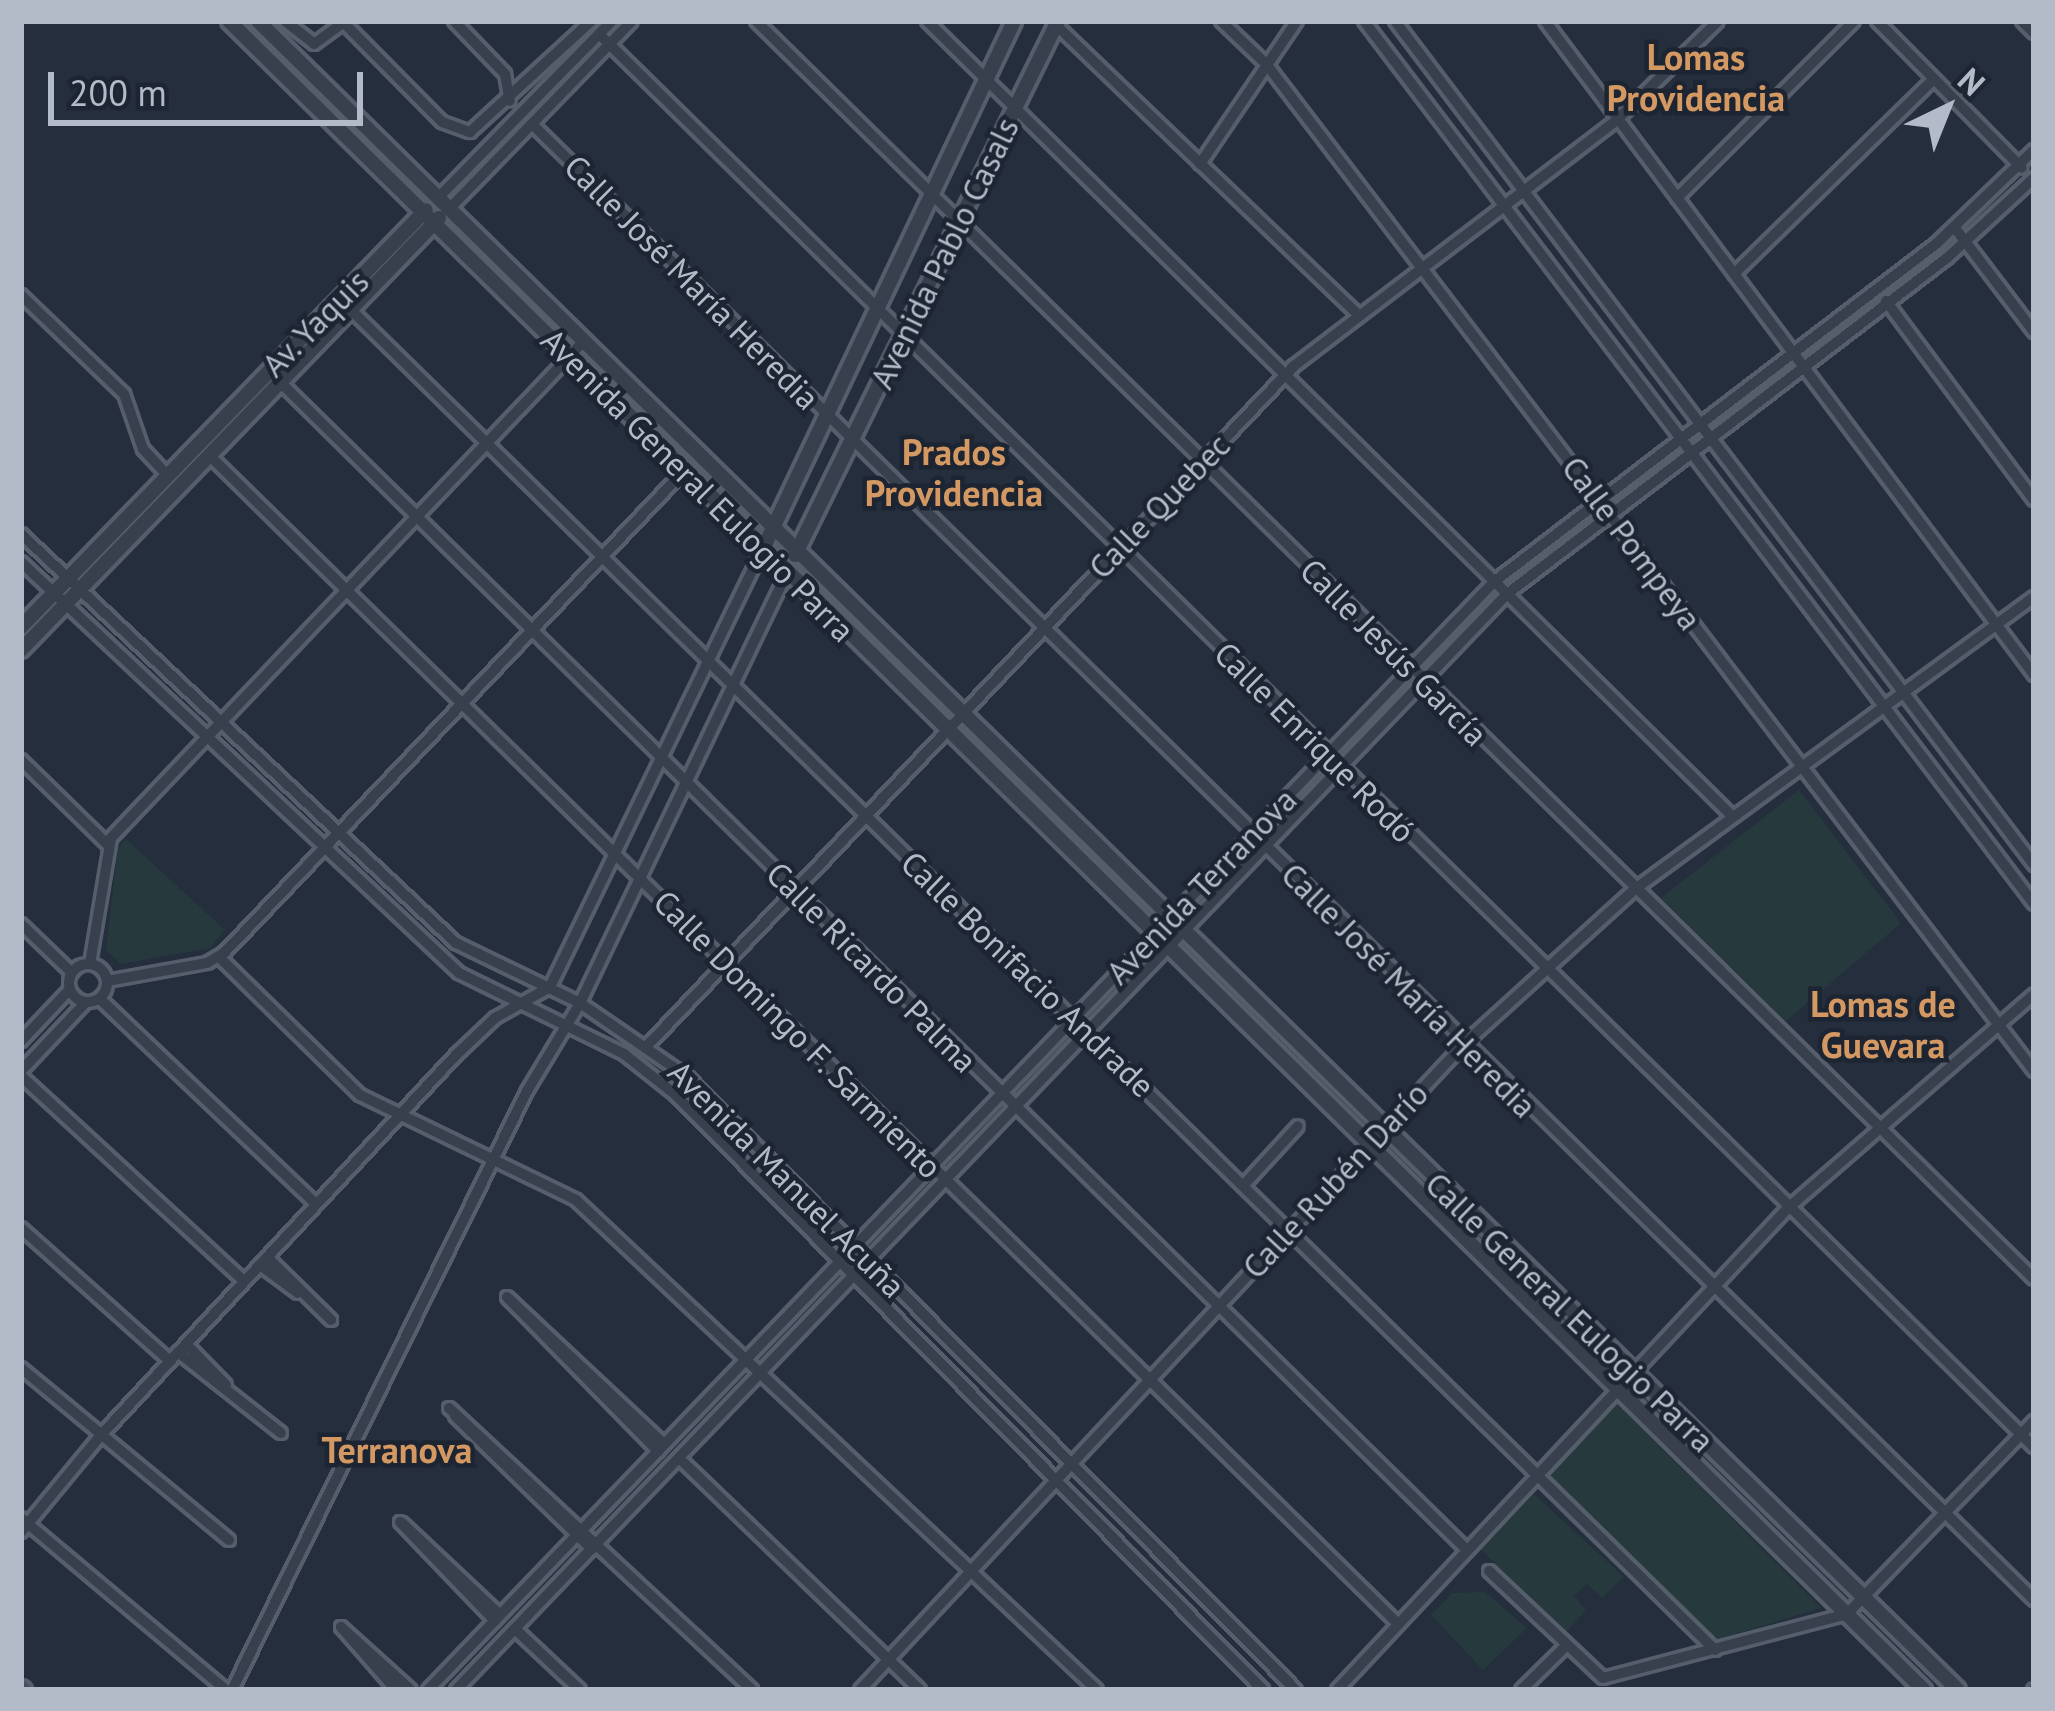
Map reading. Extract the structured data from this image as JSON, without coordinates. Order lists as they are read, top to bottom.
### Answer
{
  "streets": {
    "street": [
      "Avenida Pablo Casals",
      "Calle José María Heredia",
      "Av. Yaquis",
      "Avenida General Eulogio Parra",
      "Calle Quebec",
      "Calle Pompeya",
      "Calle Jesús García",
      "Calle Enrique Rodó",
      "Avenida Terranova",
      "Calle Ricardo Palma",
      "Calle Bonifacio Andrade",
      "Calle Domingo F. Sarmiento",
      "Avenida Manuel Acuña",
      "Calle Rubén Darío",
      "Calle General Eulogio Parra"
    ]
  },
  "crossings": [
    ["Avenida Pablo Casals", "Calle José María Heredia"],
    ["Avenida Pablo Casals", "Avenida General Eulogio Parra"],
    ["Avenida Pablo Casals", "Calle Jesús García"],
    ["Avenida Pablo Casals", "Calle Enrique Rodó"],
    ["Avenida Pablo Casals", "Calle Ricardo Palma"],
    ["Avenida Pablo Casals", "Calle Bonifacio Andrade"],
    ["Avenida Pablo Casals", "Calle Domingo F. Sarmiento"],
    ["Avenida Pablo Casals", "Avenida Manuel Acuña"],
    ["Calle José María Heredia", "Calle Quebec"],
    ["Calle José María Heredia", "Avenida Terranova"],
    ["Calle José María Heredia", "Calle Rubén Darío"],
    ["Av. Yaquis", "Avenida General Eulogio Parra"],
    ["Av. Yaquis", "Calle Ricardo Palma"],
    ["Av. Yaquis", "Calle Bonifacio Andrade"],
    ["Av. Yaquis", "Calle Domingo F. Sarmiento"],
    ["Av. Yaquis", "Avenida Manuel Acuña"],
    ["Avenida General Eulogio Parra", "Calle Quebec"],
    ["Avenida General Eulogio Parra", "Avenida Terranova"],
    ["Avenida General Eulogio Parra", "Calle General Eulogio Parra"],
    ["Calle Quebec", "Calle Pompeya"],
    ["Calle Quebec", "Calle Jesús García"],
    ["Calle Quebec", "Calle Enrique Rodó"],
    ["Calle Quebec", "Calle Ricardo Palma"],
    ["Calle Quebec", "Calle Bonifacio Andrade"],
    ["Calle Quebec", "Calle Domingo F. Sarmiento"],
    ["Calle Quebec", "Avenida Manuel Acuña"],
    ["Calle Pompeya", "Avenida Terranova"],
    ["Calle Pompeya", "Calle Rubén Darío"],
    ["Calle Jesús García", "Avenida Terranova"],
    ["Calle Jesús García", "Calle Rubén Darío"],
    ["Calle Enrique Rodó", "Avenida Terranova"],
    ["Calle Enrique Rodó", "Calle Rubén Darío"],
    ["Avenida Terranova", "Calle Ricardo Palma"],
    ["Avenida Terranova", "Calle Bonifacio Andrade"],
    ["Avenida Terranova", "Calle Domingo F. Sarmiento"],
    ["Avenida Terranova", "Avenida Manuel Acuña"],
    ["Avenida Terranova", "Calle General Eulogio Parra"],
    ["Calle Ricardo Palma", "Calle Rubén Darío"],
    ["Calle Bonifacio Andrade", "Calle Rubén Darío"],
    ["Calle Domingo F. Sarmiento", "Calle Rubén Darío"],
    ["Avenida Manuel Acuña", "Calle Rubén Darío"],
    ["Calle Rubén Darío", "Calle General Eulogio Parra"]
  ],
  "districts": [
    "Lomas Providencia",
    "Prados Providencia",
    "Lomas de Guevara",
    "Terranova"
  ],
  "scale_bar": "200 m",
  "north": "top right"
}
